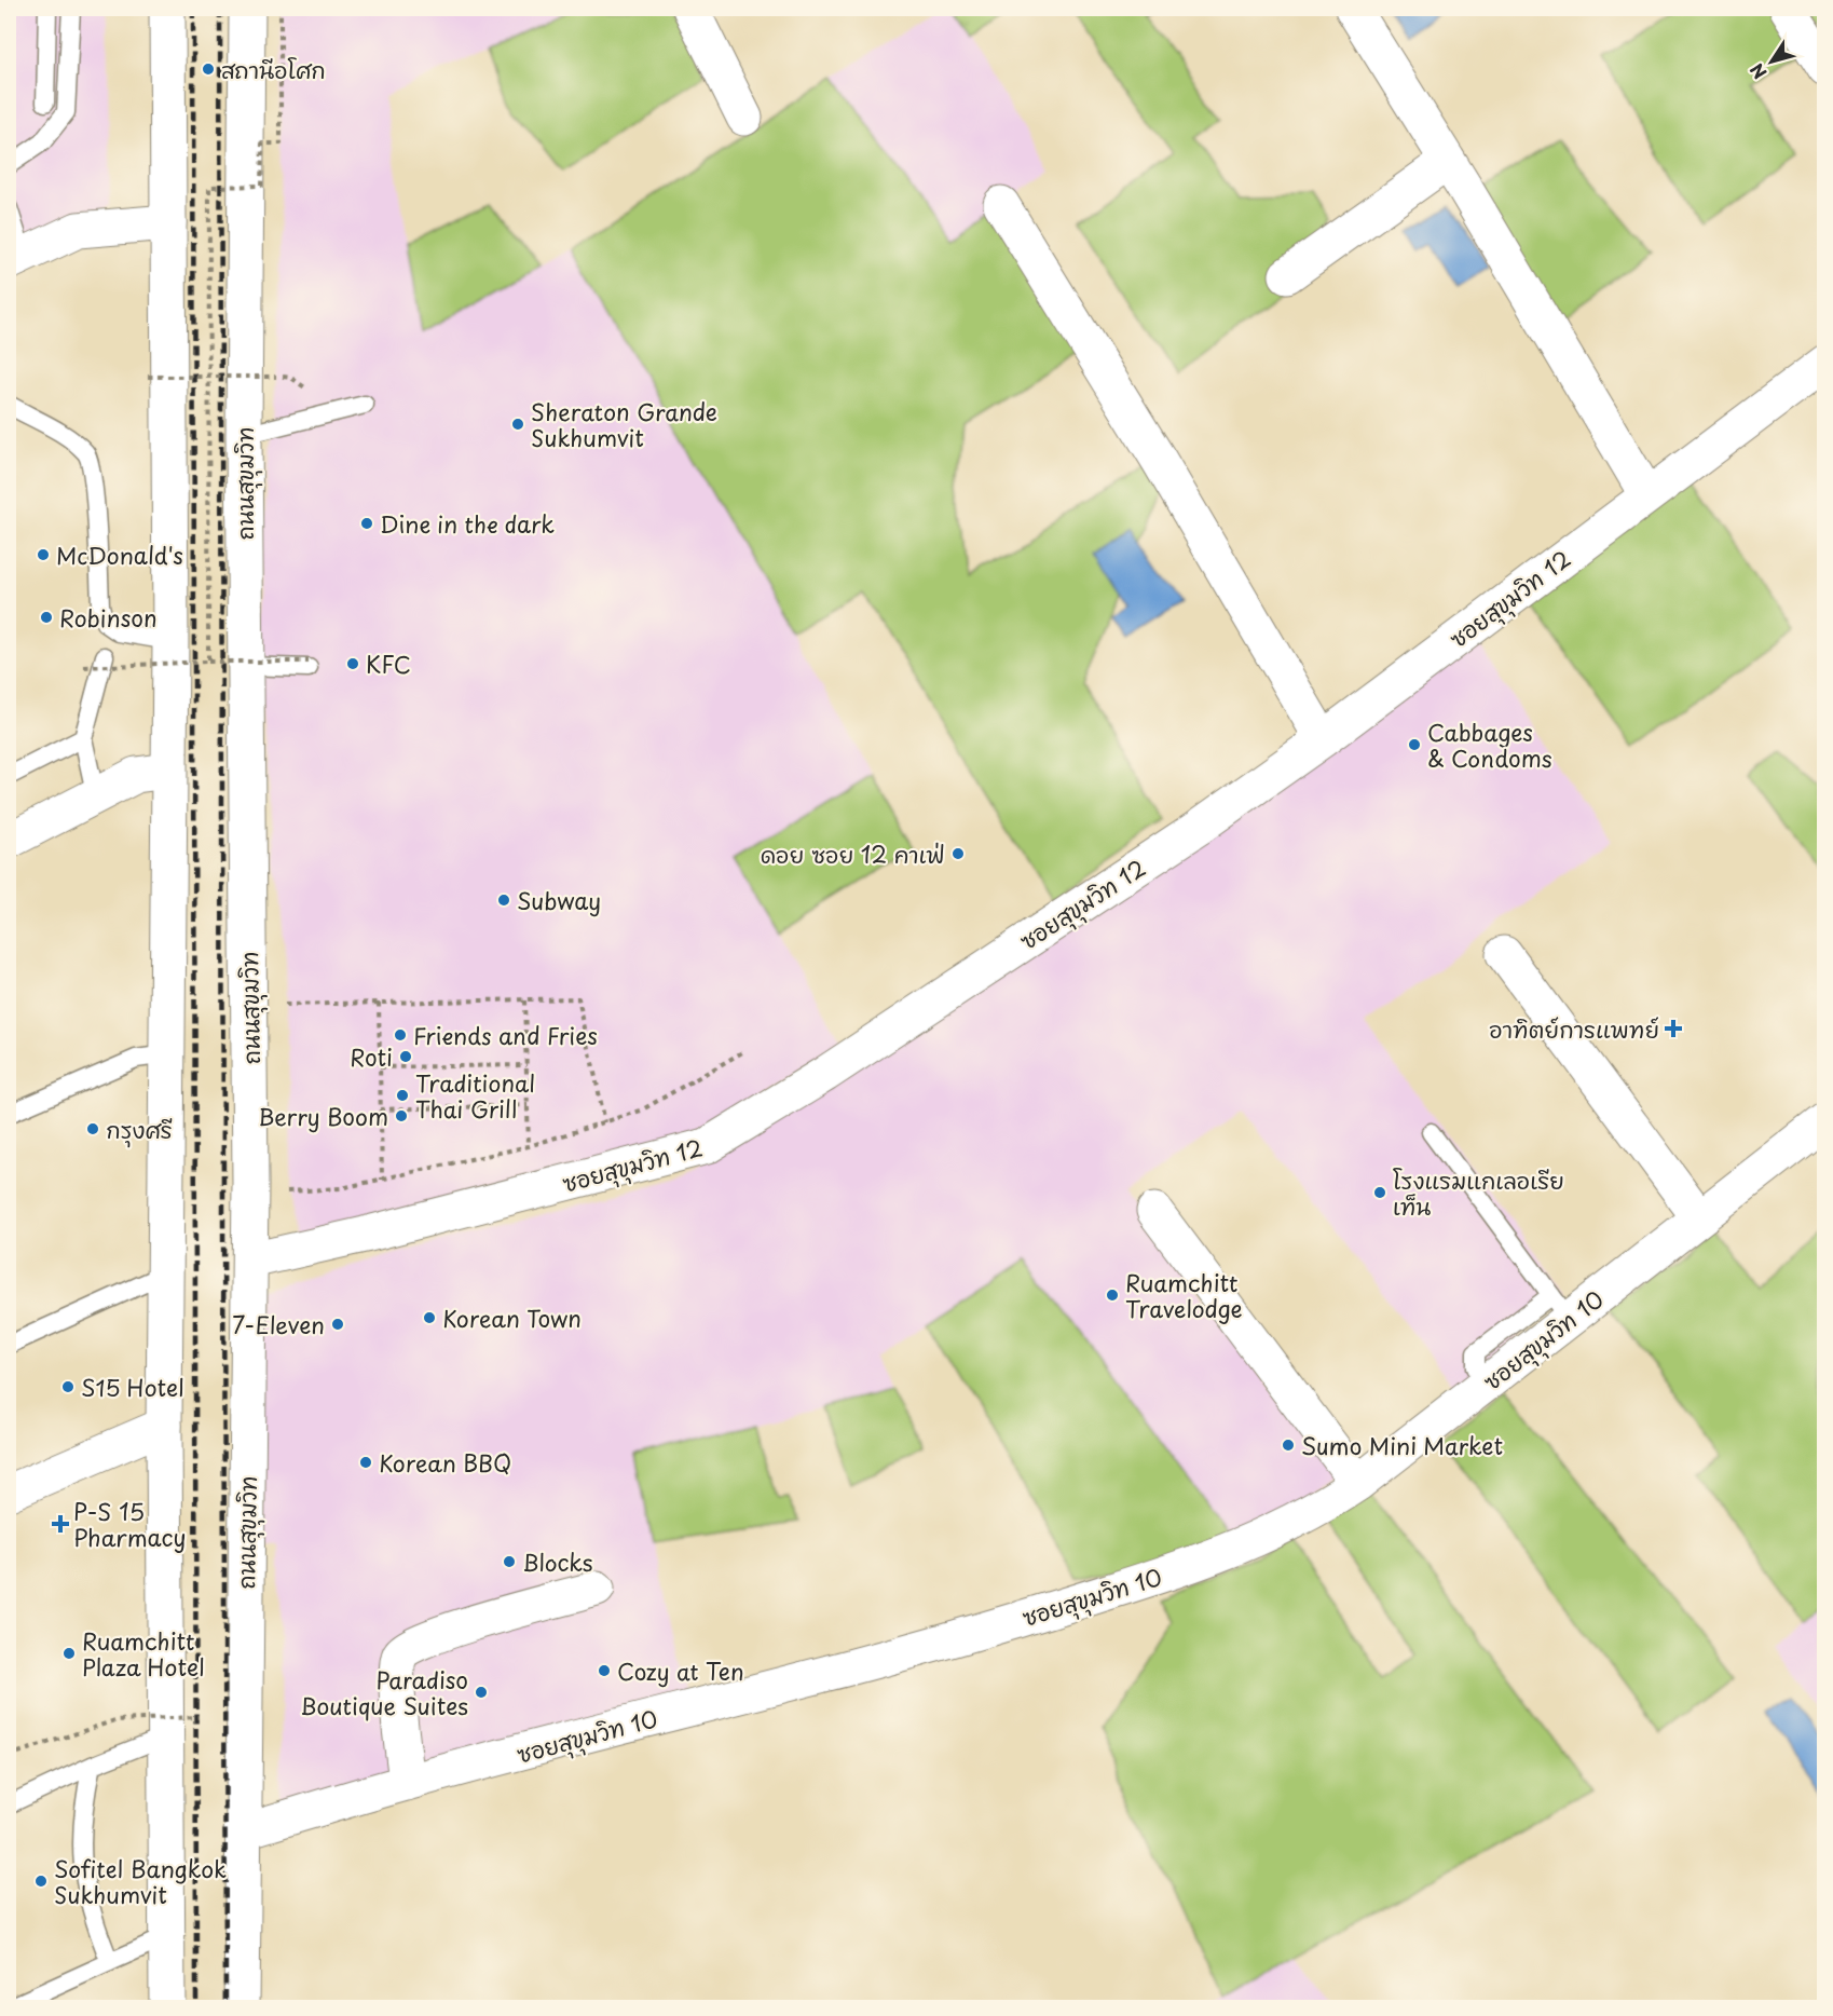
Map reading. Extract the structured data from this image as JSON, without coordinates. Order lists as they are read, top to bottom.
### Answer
{
  "streets": {
    "street": ["ถนนสุขุมวิท", "ซอยสุขุมวิท 12", "ซอยสุขุมวิท 10"]
  },
  "crossings": [
    ["ถนนสุขุมวิท", "ซอยสุขุมวิท 12"],
    ["ถนนสุขุมวิท", "ซอยสุขุมวิท 10"]
  ],
  "places": {
    "other": [
      "สถานีอโศก",
      "Sheraton Grande Sukhumvit",
      "Dine in the dark",
      "McDonald's",
      "Robinson",
      "KFC",
      "Cabbages & Condoms",
      "ดอย ซอย 12 คาเฟ่",
      "Subway",
      "Friends and Fries",
      "Roti",
      "Traditional Thai Grill",
      "Berry Boom",
      "กรุงศรี",
      "โรงแรมแกเลอเรีย เท็น",
      "Ruamchitt Travelodge",
      "Korean Town",
      "7-Eleven",
      "S15 Hotel",
      "Sumo Mini Market",
      "Korean BBQ",
      "Blocks",
      "Ruamchitt Plaza Hotel",
      "Cozy at Ten",
      "Paradiso Boutique Suites",
      "Sofitel Bangkok Sukhumvit"
    ],
    "health": ["อาทิตย์การแพทย์", "P-S 15 Pharmacy"]
  },
  "north": "bottom left"
}
